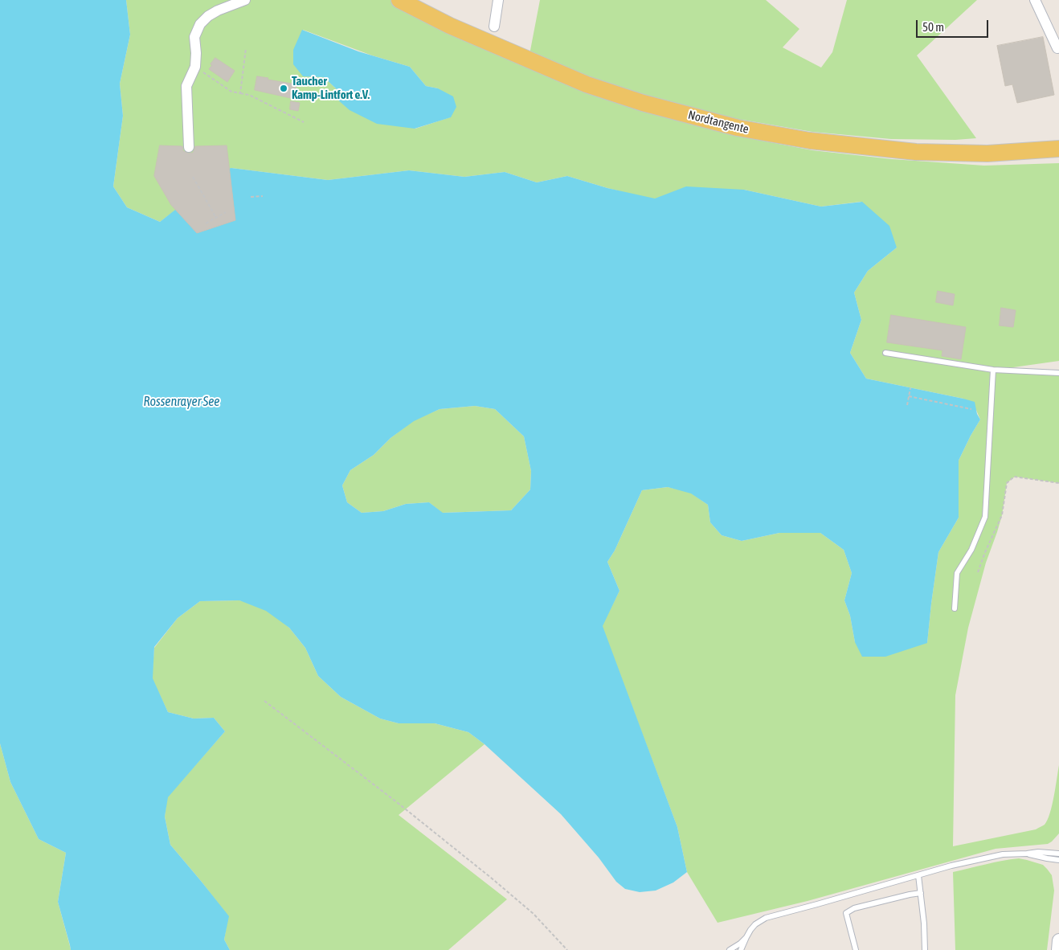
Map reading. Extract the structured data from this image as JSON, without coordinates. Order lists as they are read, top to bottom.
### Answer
{
  "streets": {
    "main road": ["Nordtangente"]
  },
  "water": ["Rossenrayer See"],
  "places": ["Taucher Kamp-Lintfort e.V."],
  "scale_bar": "50 m"
}
